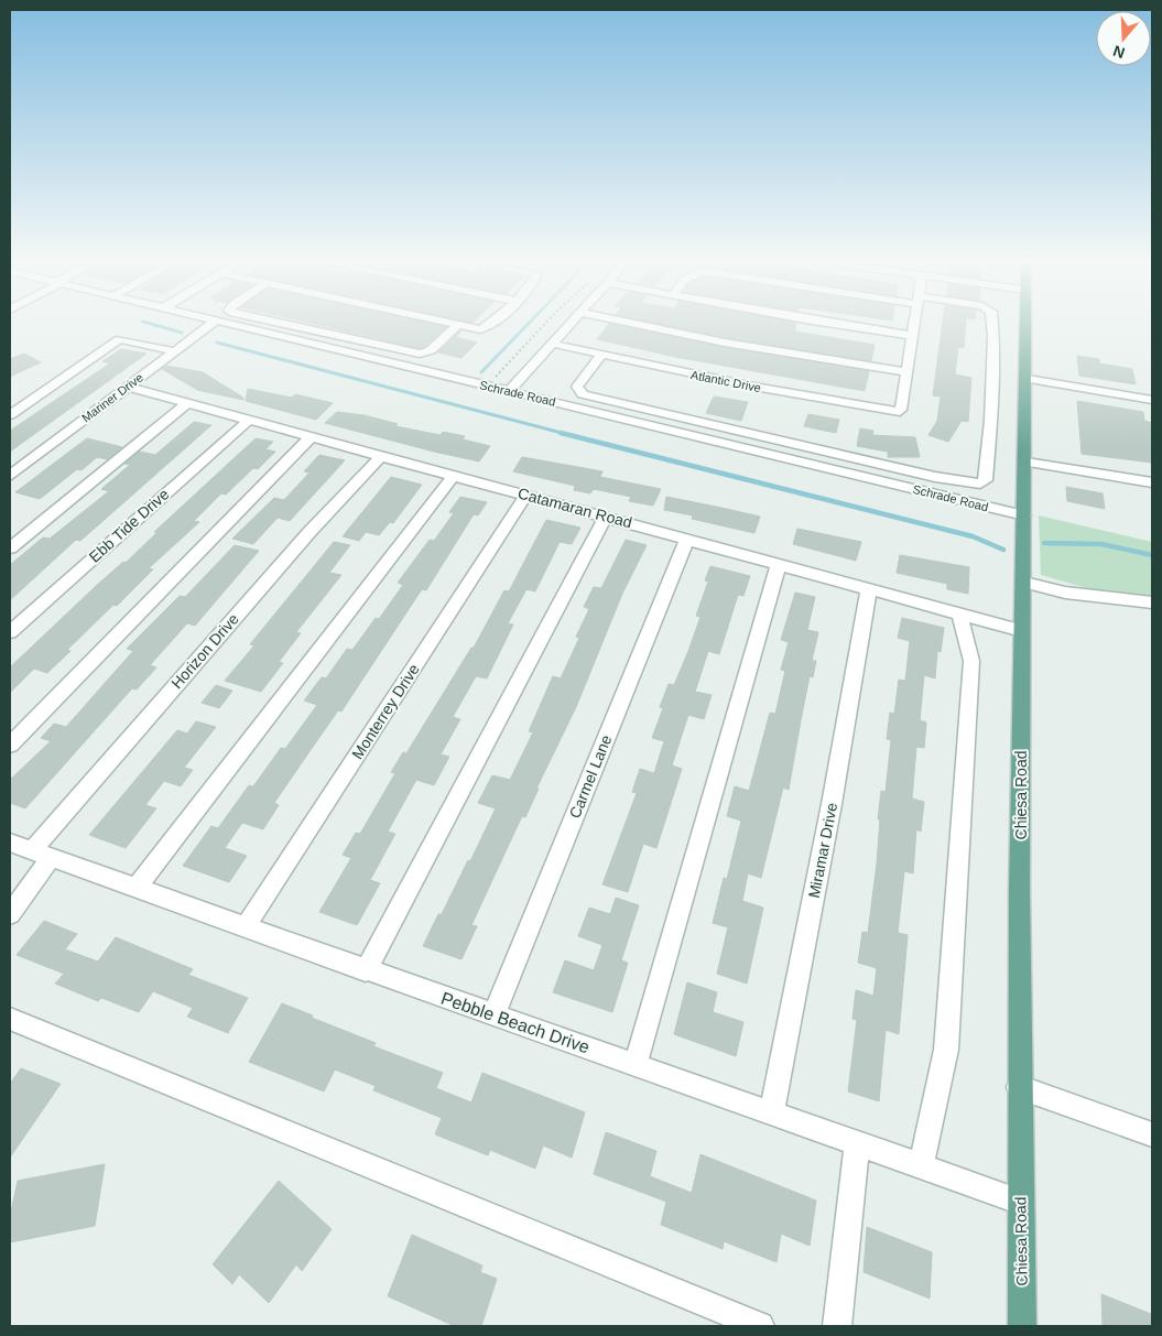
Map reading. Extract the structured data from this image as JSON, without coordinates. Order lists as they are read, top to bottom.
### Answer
{
  "streets": {
    "main road": ["Chiesa Road"],
    "street": [
      "Atlantic Drive",
      "Schrade Road",
      "Mariner Drive",
      "Catamaran Road",
      "Ebb Tide Drive",
      "Horizon Drive",
      "Monterrey Drive",
      "Carmel Lane",
      "Miramar Drive",
      "Pebble Beach Drive"
    ]
  },
  "crossings": [
    ["Schrade Road", "Chiesa Road"],
    ["Mariner Drive", "Catamaran Road"],
    ["Catamaran Road", "Ebb Tide Drive"],
    ["Catamaran Road", "Horizon Drive"],
    ["Catamaran Road", "Monterrey Drive"],
    ["Catamaran Road", "Carmel Lane"],
    ["Catamaran Road", "Chiesa Road"],
    ["Catamaran Road", "Miramar Drive"],
    ["Horizon Drive", "Pebble Beach Drive"],
    ["Monterrey Drive", "Pebble Beach Drive"],
    ["Carmel Lane", "Pebble Beach Drive"],
    ["Chiesa Road", "Pebble Beach Drive"],
    ["Miramar Drive", "Pebble Beach Drive"]
  ],
  "north": "bottom"
}
